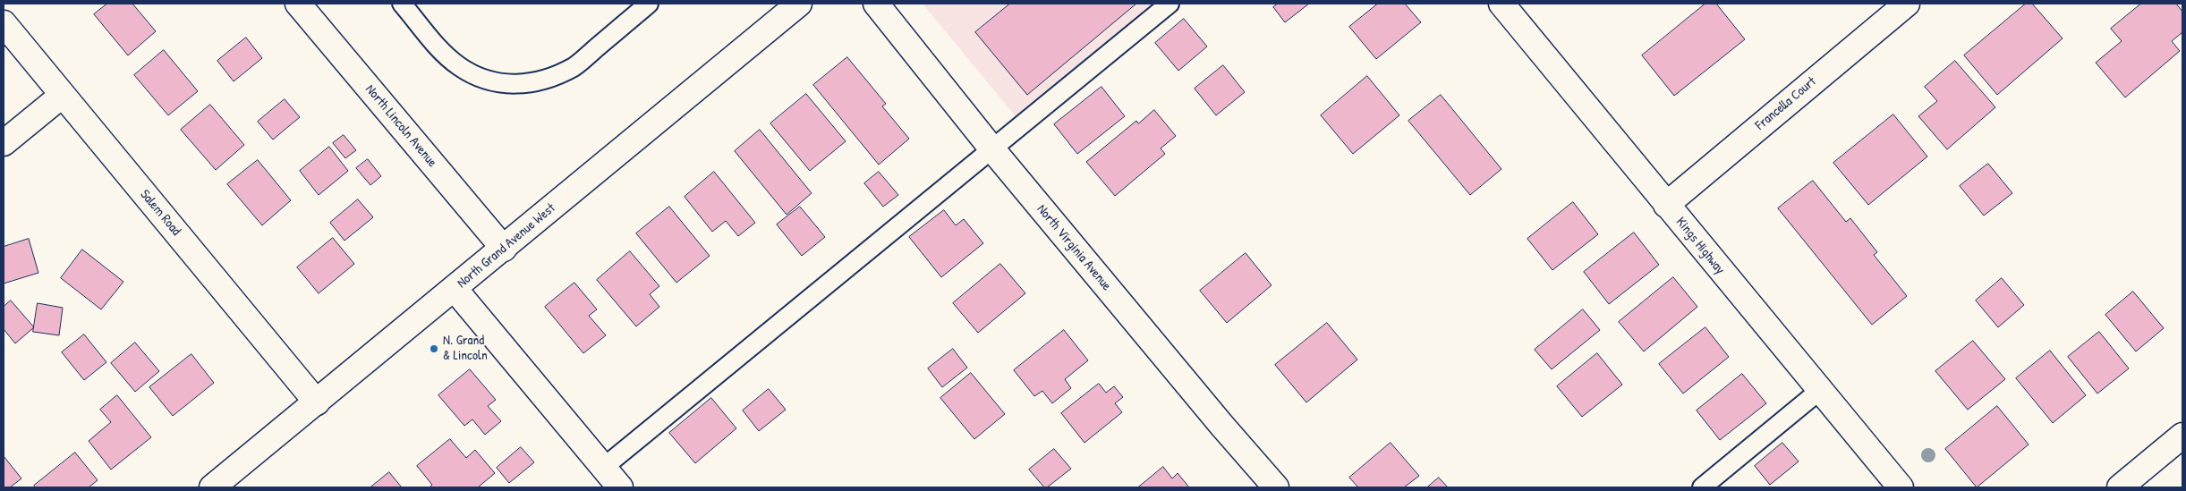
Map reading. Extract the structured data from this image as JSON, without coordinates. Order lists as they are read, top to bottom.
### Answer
{
  "streets": {
    "street": [
      "Francella Court",
      "North Lincoln Avenue",
      "Salem Road",
      "North Grand Avenue West",
      "Kings Highway",
      "North Virginia Avenue"
    ]
  },
  "crossings": [
    ["Francella Court", "Kings Highway"],
    ["North Lincoln Avenue", "North Grand Avenue West"],
    ["Salem Road", "North Grand Avenue West"]
  ],
  "places": ["N. Grand & Lincoln"]
}
